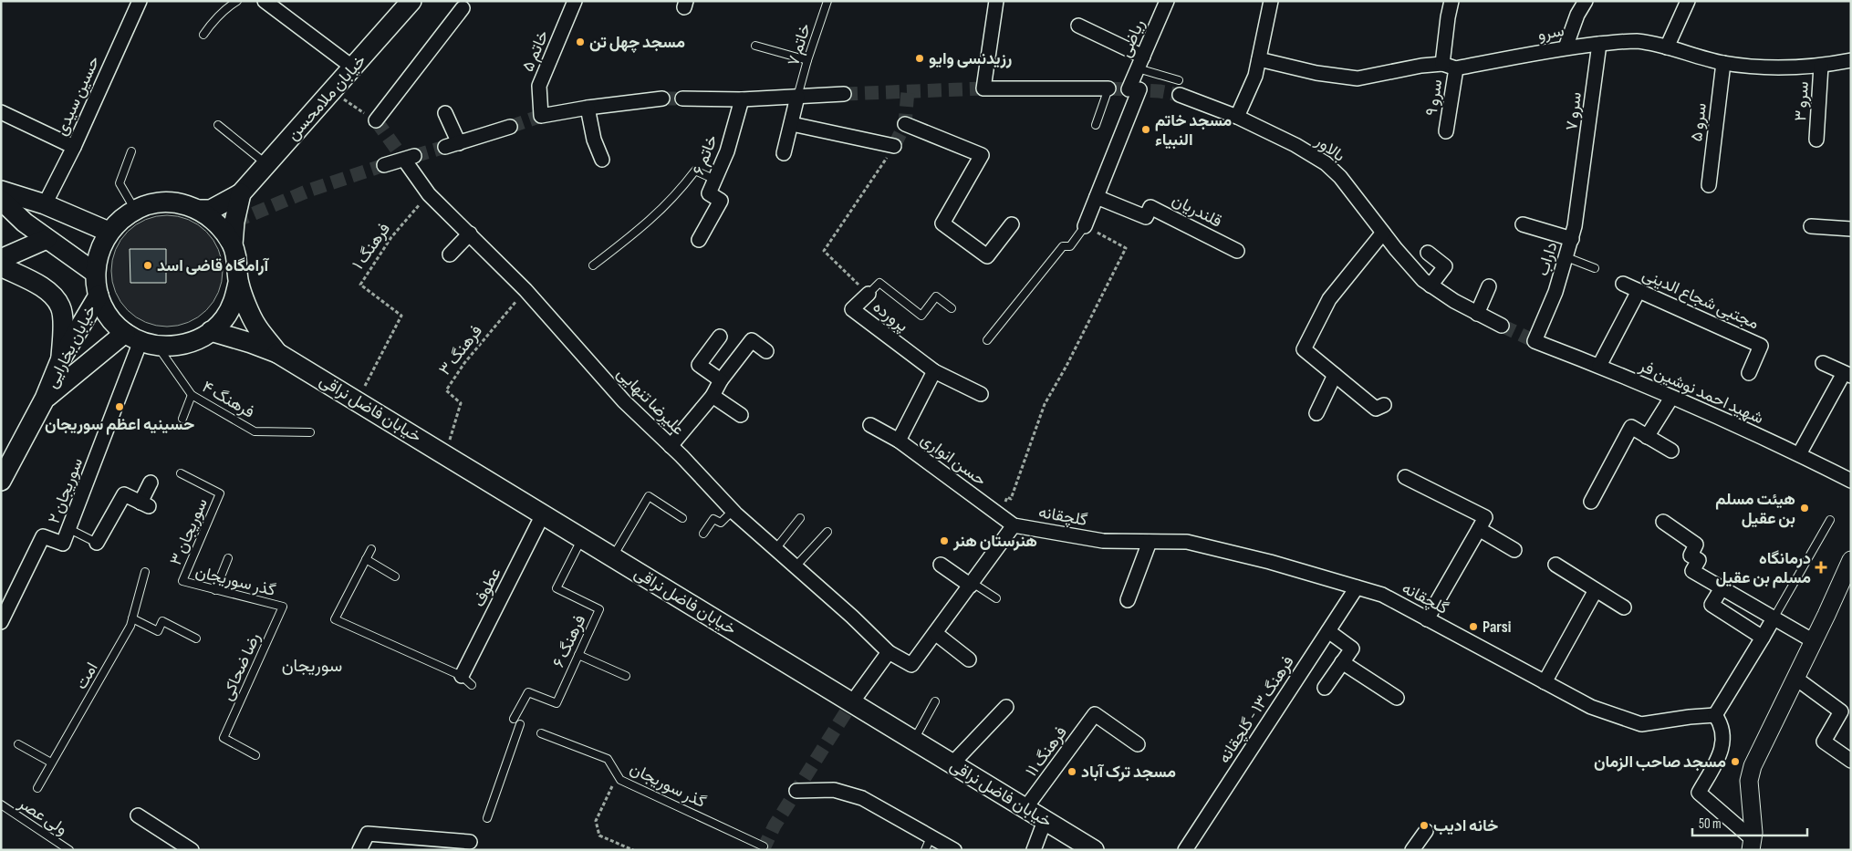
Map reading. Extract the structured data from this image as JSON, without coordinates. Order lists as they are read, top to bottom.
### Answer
{
  "streets": {
    "main road": ["خیابان ملامحسن", "خیابان بخارایی", "خیابان فاضل نراقی"],
    "street": [
      "سرو",
      "ریاضی",
      "خاتم ۵",
      "حسین سیدی",
      "سرو ۹",
      "سرو ۳",
      "سرو ۷",
      "سرو ۵",
      "بالاور",
      "خاتم ۶",
      "قلندریان",
      "داراب",
      "مجتبی شجاع الدینی",
      "پرورده",
      "شهید احمد نوشین فر",
      "علیرضا تنهایی",
      "حسن انواری",
      "سوریجان ۲",
      "گلچقانه",
      "عطوف",
      "فرهنگ ۱۳ - گلچقانه",
      "فرهنگ ۱۱"
    ],
    "lane": [
      "خاتم ۷",
      "فرهنگ ۴",
      "سوریجان ۳",
      "گذر سوریجان",
      "فرهنگ ۶",
      "رضا ضحاکی",
      "امت",
      "ولی عصر"
    ],
    "path": ["فرهنگ ۱", "فرهنگ ۳"]
  },
  "crossings": [
    ["سرو", "سرو ۹"],
    ["سرو", "سرو ۳"],
    ["سرو", "سرو ۷"],
    ["سرو", "سرو ۵"],
    ["ریاضی", "قلندریان"],
    ["سرو ۷", "داراب"],
    ["فرهنگ ۱", "علیرضا تنهایی"],
    ["فرهنگ ۱", "خیابان فاضل نراقی"],
    ["داراب", "شهید احمد نوشین فر"],
    ["خیابان بخارایی", "فرهنگ ۴"],
    ["خیابان بخارایی", "سوریجان ۲"],
    ["فرهنگ ۳", "علیرضا تنهایی"],
    ["فرهنگ ۳", "خیابان فاضل نراقی"],
    ["فرهنگ ۴", "سوریجان ۲"],
    ["خیابان فاضل نراقی", "عطوف"],
    ["خیابان فاضل نراقی", "فرهنگ ۶"],
    ["خیابان فاضل نراقی", "فرهنگ ۱۱"],
    ["حسن انواری", "گلچقانه"],
    ["گلچقانه", "فرهنگ ۱۳ - گلچقانه"],
    ["سوریجان ۳", "گذر سوریجان"],
    ["گذر سوریجان", "رضا ضحاکی"]
  ],
  "districts": ["سوریجان"],
  "places": {
    "other": [
      "مسجد چهل تن",
      "رزیدنسی وایو",
      "مسجد خاتم النبیاء",
      "آرامگاه قاضی اسد",
      "حسینیه اعظم سوریجان",
      "هیئت مسلم بن عقیل",
      "هنرستان هنر",
      "Parsi",
      "مسجد صاحب الزمان",
      "مسجد ترک آباد",
      "خانه ادیب"
    ],
    "health": ["درمانگاه مسلم بن عقیل"]
  },
  "scale_bar": "50 m"
}
